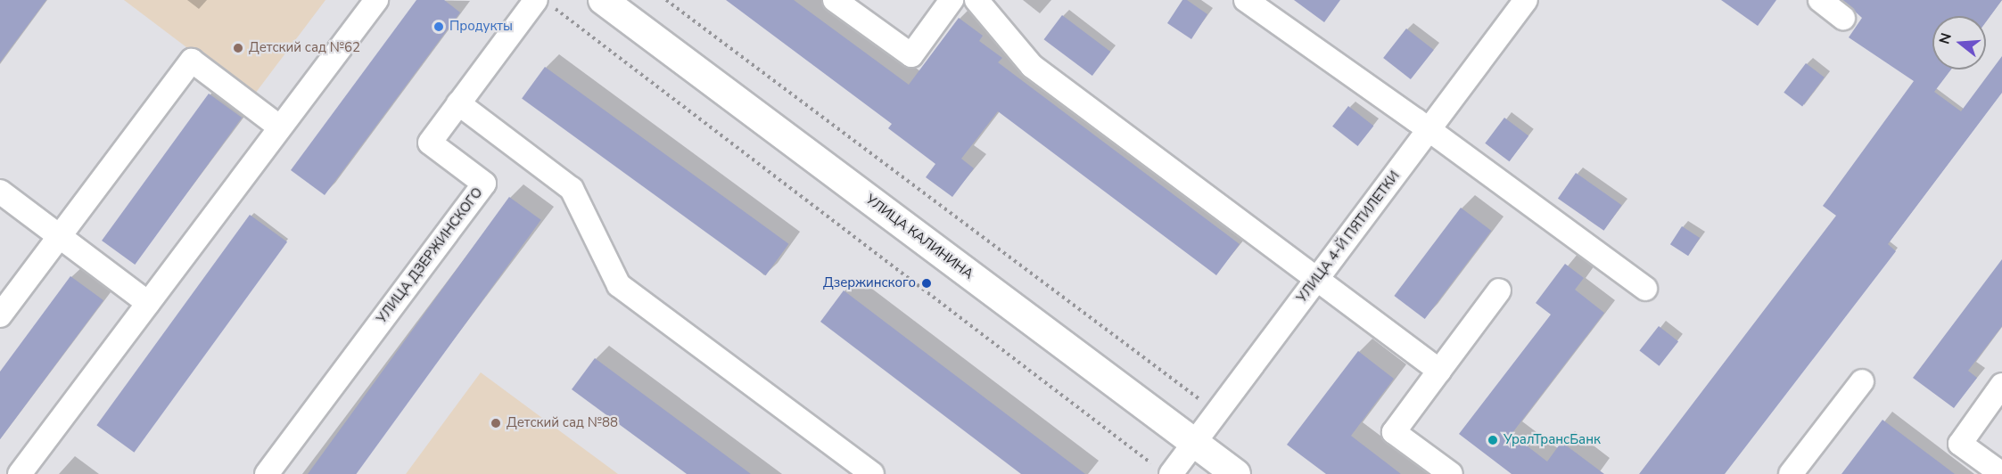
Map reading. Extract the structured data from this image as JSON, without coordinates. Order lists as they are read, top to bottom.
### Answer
{
  "streets": {
    "main road": ["УЛИЦА КАЛИНИНА"],
    "street": ["УЛИЦА 4-Й ПЯТИЛЕТКИ", "УЛИЦА ДЗЕРЖИНСКОГО"]
  },
  "crossings": [
    ["УЛИЦА КАЛИНИНА", "УЛИЦА 4-Й ПЯТИЛЕТКИ"]
  ],
  "places": [
    "Продукты",
    "Детский сад №62",
    "Дзержинского",
    "Детский сад №88",
    "УралТрансБанк"
  ],
  "north": "left"
}
